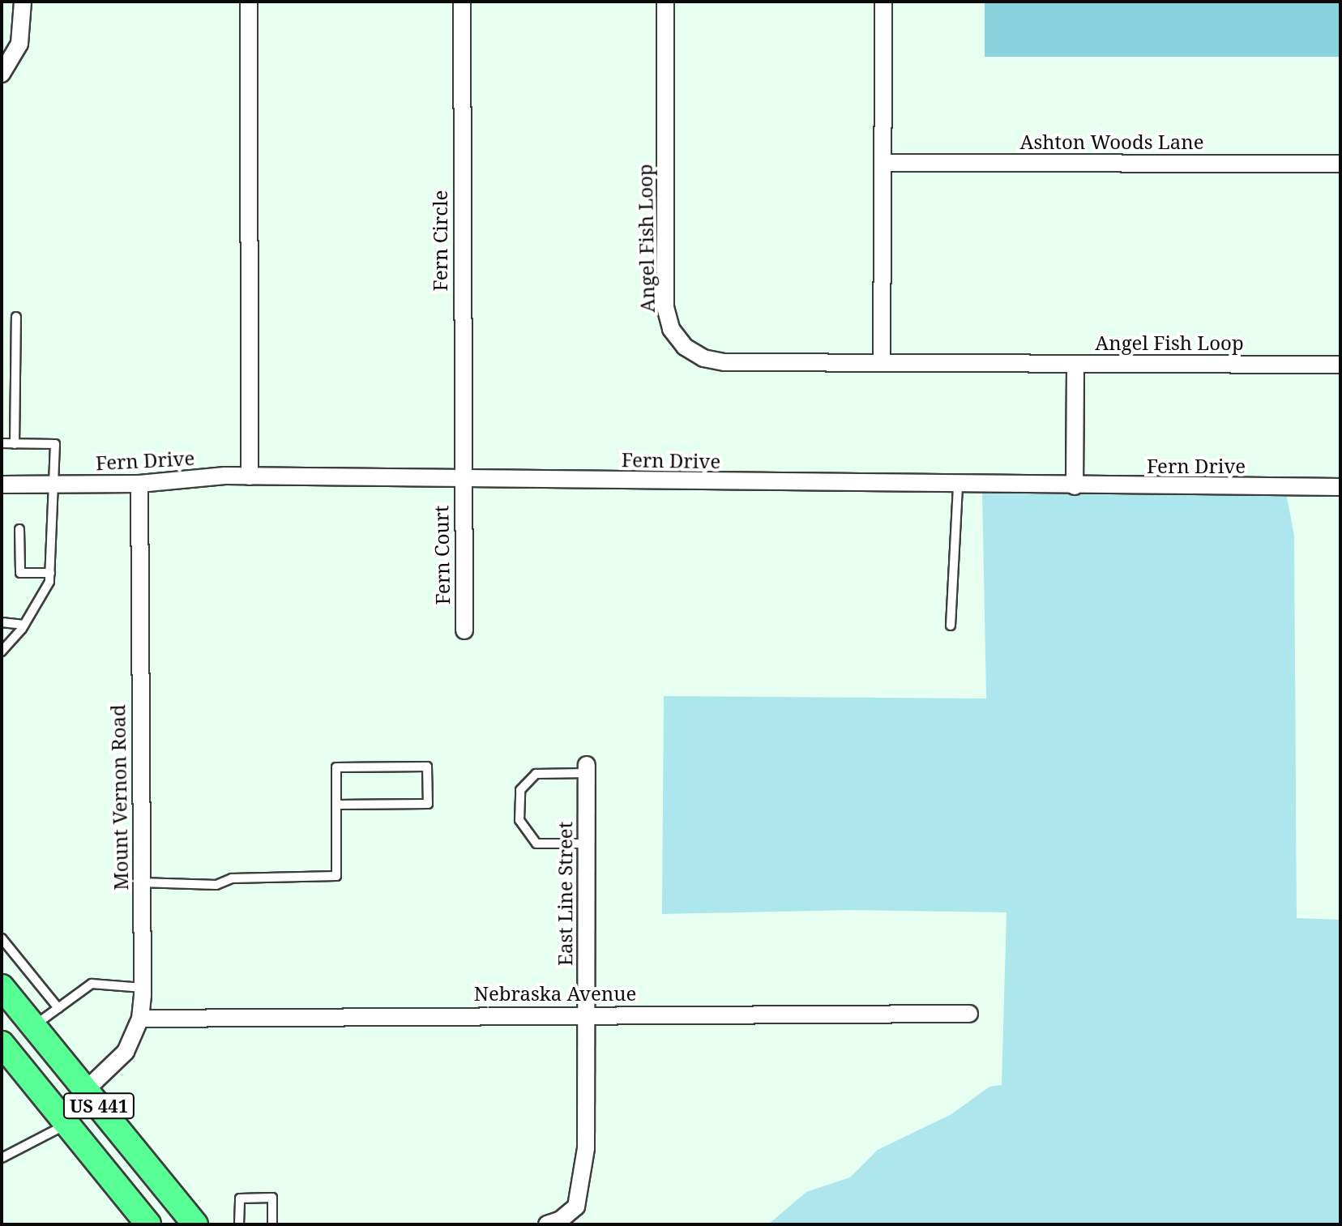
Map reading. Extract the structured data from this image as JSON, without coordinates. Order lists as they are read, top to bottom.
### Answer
{
  "streets": {
    "main road": ["US 441"],
    "street": [
      "Ashton Woods Lane",
      "Angel Fish Loop",
      "Fern Circle",
      "Fern Drive",
      "Fern Court",
      "Mount Vernon Road",
      "East Line Street",
      "Nebraska Avenue"
    ]
  },
  "crossings": [
    ["Fern Circle", "Fern Drive"],
    ["Fern Circle", "Fern Court"],
    ["Fern Drive", "Fern Court"],
    ["Fern Drive", "Mount Vernon Road"],
    ["Mount Vernon Road", "Nebraska Avenue"],
    ["Mount Vernon Road", "US 441"],
    ["East Line Street", "Nebraska Avenue"]
  ]
}
